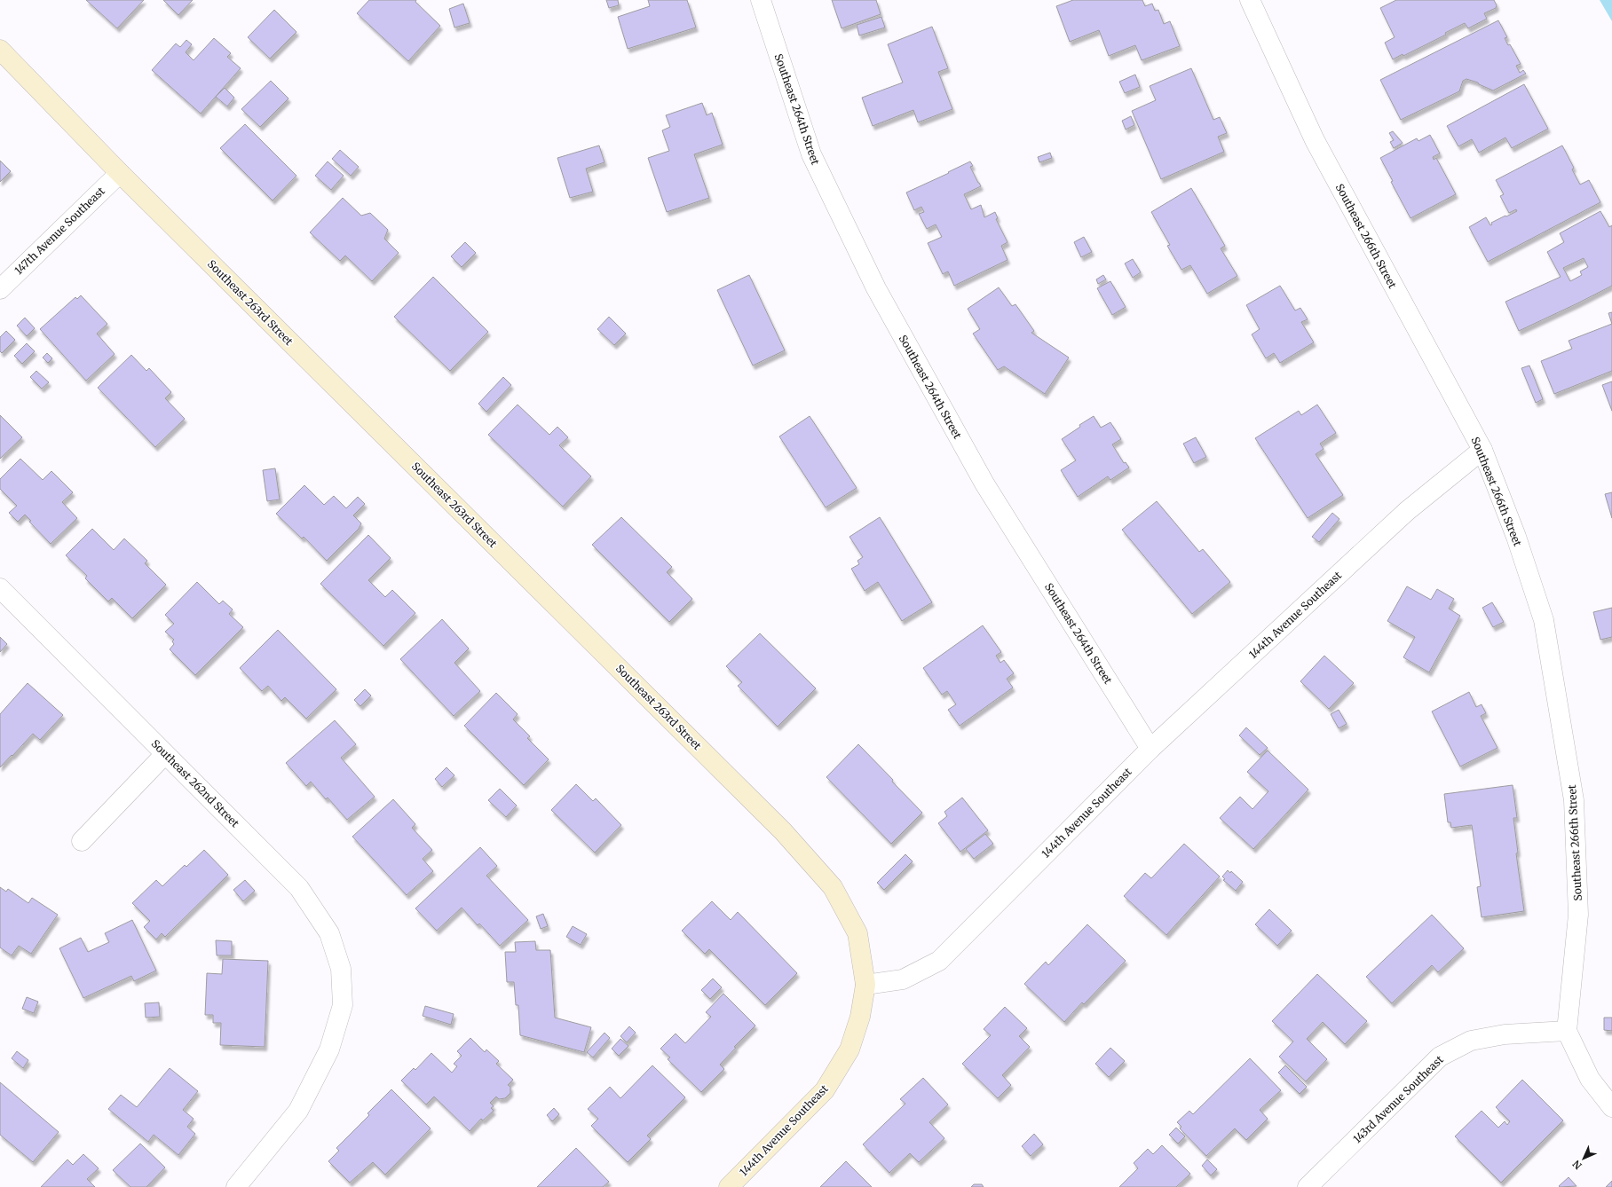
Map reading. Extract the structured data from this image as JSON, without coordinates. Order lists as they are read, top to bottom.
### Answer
{
  "streets": {
    "street": [
      "Southeast 264th Street",
      "147th Avenue Southeast",
      "Southeast 266th Street",
      "Southeast 263rd Street",
      "144th Avenue Southeast",
      "Southeast 262nd Street",
      "143rd Avenue Southeast"
    ]
  },
  "crossings": [
    ["Southeast 264th Street", "144th Avenue Southeast"],
    ["147th Avenue Southeast", "Southeast 263rd Street"],
    ["Southeast 266th Street", "144th Avenue Southeast"],
    ["Southeast 266th Street", "143rd Avenue Southeast"],
    ["Southeast 263rd Street", "144th Avenue Southeast"]
  ],
  "north": "bottom left"
}
